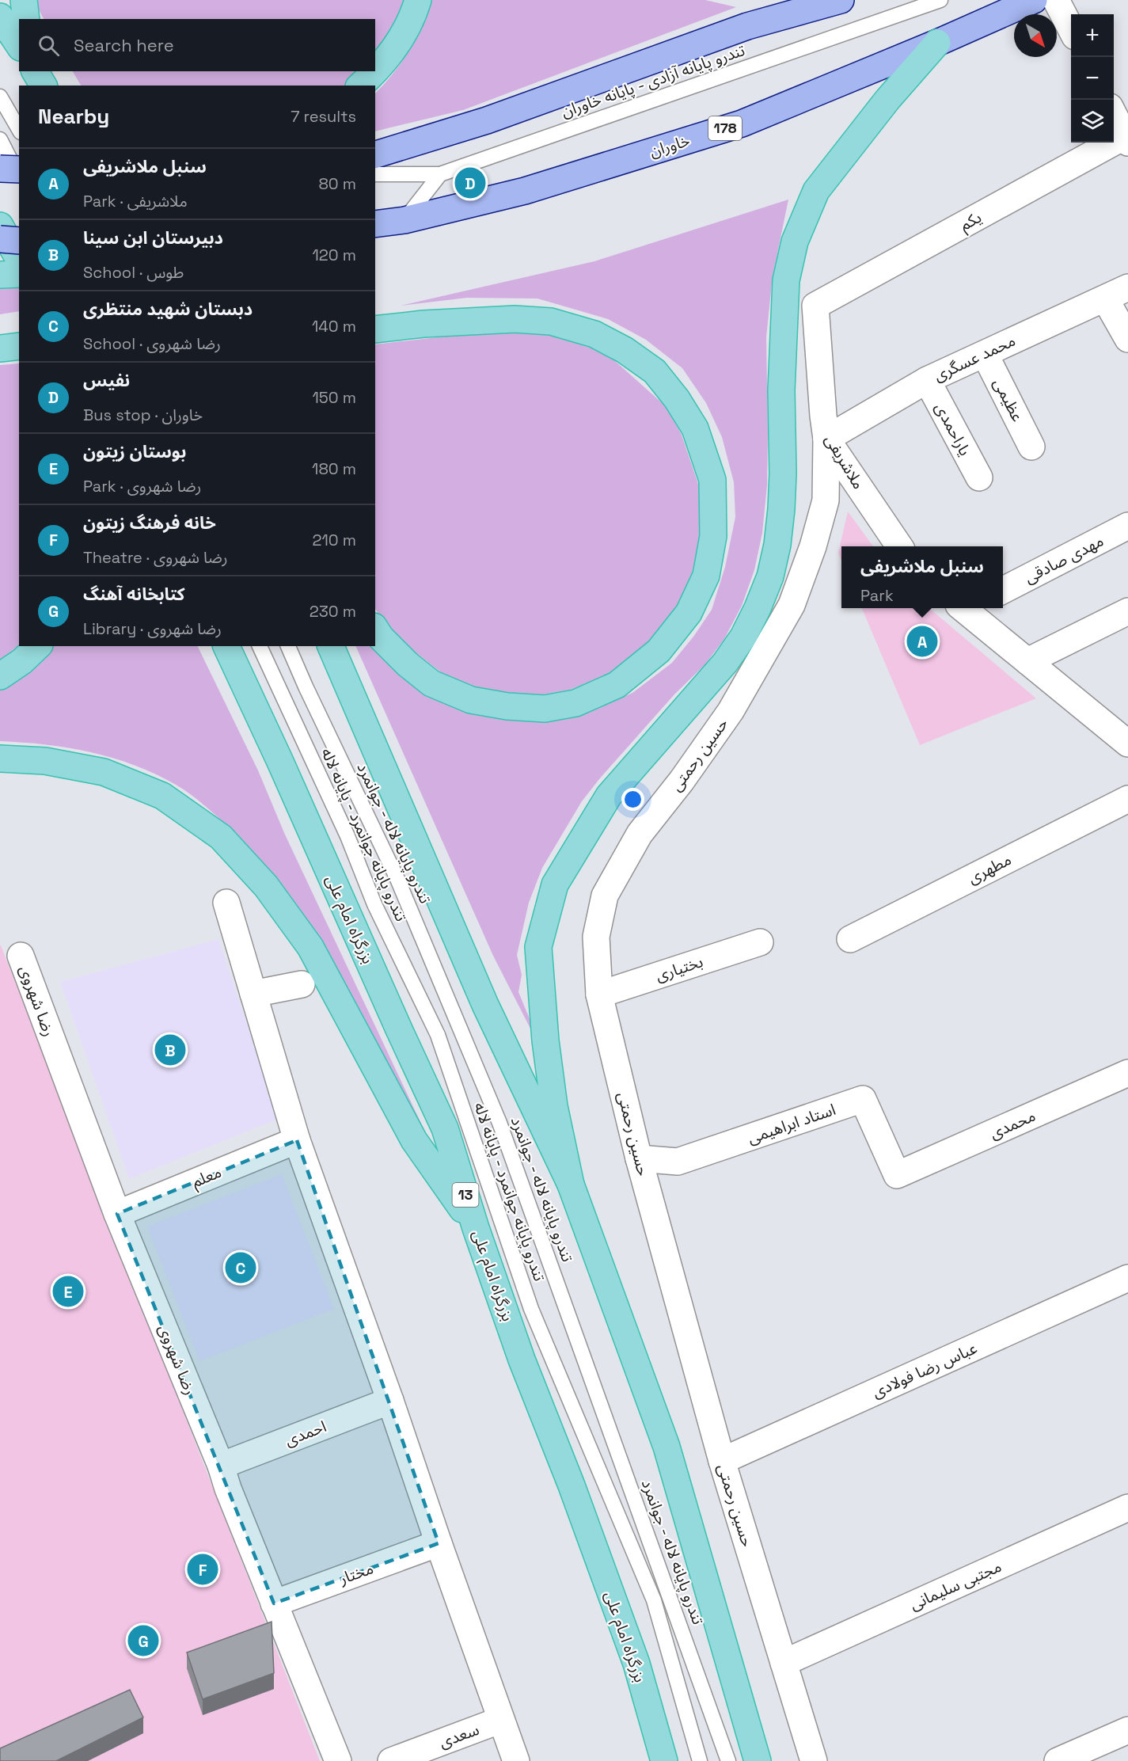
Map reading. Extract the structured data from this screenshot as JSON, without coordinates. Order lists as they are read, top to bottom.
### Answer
{
  "streets": {
    "highway": ["بزرگراه امام علی", "13"],
    "main road": ["178", "خاوران"],
    "street": [
      "یکم",
      "محمد عسگری",
      "عظیمی",
      "یاراحمدی",
      "ملاشریفی",
      "مهدی صادقی",
      "حسین رحمتی",
      "مطهری",
      "بختیاری",
      "رضا شهروی",
      "استاد ابراهیمی",
      "محمدی",
      "معلم",
      "عباس رضا فولادی",
      "احمدی",
      "مختار",
      "مجتبی سلیمانی",
      "سعدی"
    ],
    "lane": ["تندرو پایانه آزادی - پایانه خاوران", "تندرو پایانه لاله - جوانمرد", "تندرو پایانه جوانمرد - پایانه لاله"]
  },
  "crossings": [
    ["یکم", "ملاشریفی"],
    ["محمد عسگری", "عظیمی"],
    ["محمد عسگری", "یاراحمدی"],
    ["محمد عسگری", "ملاشریفی"],
    ["محمد عسگری", "حسین رحمتی"],
    ["ملاشریفی", "حسین رحمتی"],
    ["حسین رحمتی", "بختیاری"],
    ["حسین رحمتی", "استاد ابراهیمی"],
    ["حسین رحمتی", "عباس رضا فولادی"],
    ["حسین رحمتی", "مجتبی سلیمانی"],
    ["رضا شهروی", "معلم"],
    ["رضا شهروی", "احمدی"],
    ["رضا شهروی", "مختار"],
    ["استاد ابراهیمی", "محمدی"]
  ],
  "north": "bottom right",
  "page": {
    "map_buttons": ["+", "−"],
    "search": "Search here",
    "heading": ["Nearby", "7 results"],
    "list": [
      {
        "mark": "A",
        "name": "سنبل ملاشریفی",
        "note": "Park · ملاشریفی",
        "value": "80 m"
      },
      {
        "mark": "B",
        "name": "دبیرستان ابن سینا",
        "note": "School · طوس",
        "value": "120 m"
      },
      {
        "mark": "C",
        "name": "دبستان شهید منتظری",
        "note": "School · رضا شهروی",
        "value": "140 m"
      },
      {
        "mark": "D",
        "name": "نفیس",
        "note": "Bus stop · خاوران",
        "value": "150 m"
      },
      {
        "mark": "E",
        "name": "بوستان زیتون",
        "note": "Park · رضا شهروی",
        "value": "180 m"
      },
      {
        "mark": "F",
        "name": "خانه فرهنگ زيتون",
        "note": "Theatre · رضا شهروی",
        "value": "210 m"
      },
      {
        "mark": "G",
        "name": "کتابخانه آهنگ",
        "note": "Library · رضا شهروی",
        "value": "230 m"
      }
    ],
    "pins": [
      "D",
      "A",
      "B",
      "C",
      "E",
      "F",
      "G"
    ],
    "popup": ["سنبل ملاشریفی", "Park"]
  }
}
